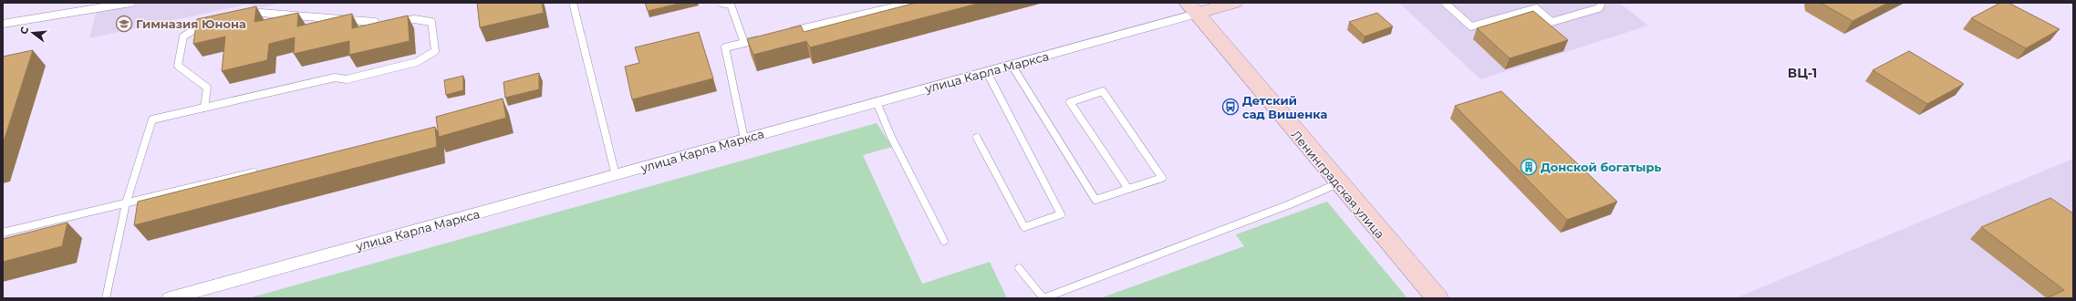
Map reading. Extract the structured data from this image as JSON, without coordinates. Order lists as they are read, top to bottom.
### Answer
{
  "streets": {
    "street": ["улица Карла Маркса", "Ленинградская улица"]
  },
  "crossings": [
    ["улица Карла Маркса", "Ленинградская улица"]
  ],
  "districts": ["ВЦ-1"],
  "places": {
    "school or university": ["Гимназия Юнона"],
    "bus stop": ["Детский сад Вишенка"],
    "building": ["Донской богатырь"]
  },
  "north": "left"
}
